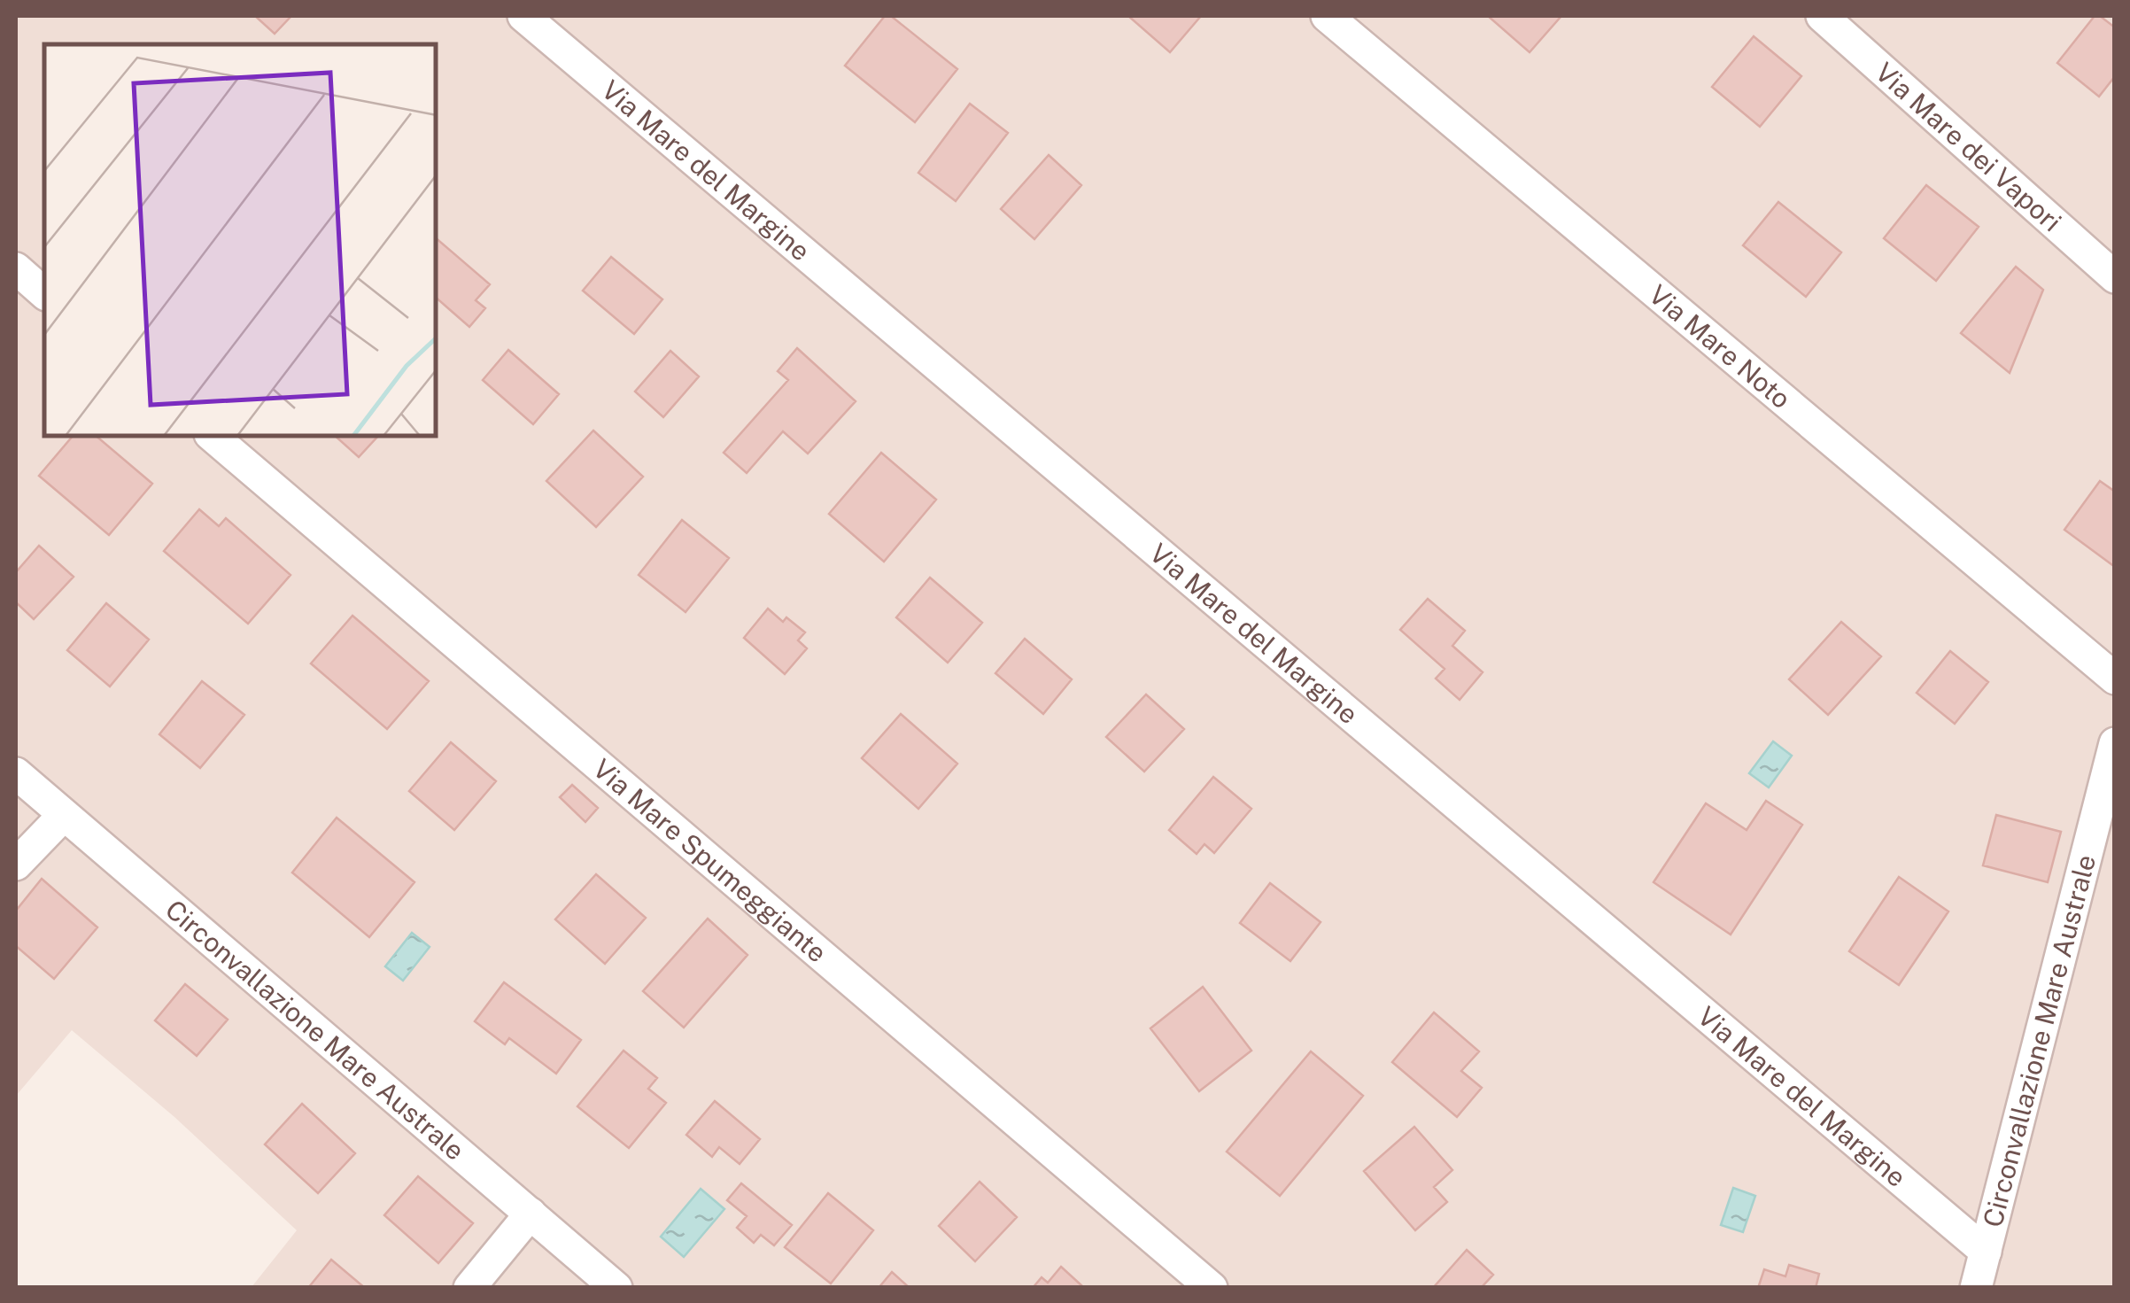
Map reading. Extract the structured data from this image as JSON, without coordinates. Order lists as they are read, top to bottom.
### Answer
{
  "streets": {
    "street": [
      "Via Mare dei Vapori",
      "Via Mare del Margine",
      "Via Mare Noto",
      "Via Mare Spumeggiante",
      "Circonvallazione Mare Australe"
    ]
  },
  "crossings": [
    ["Via Mare del Margine", "Circonvallazione Mare Australe"]
  ]
}
